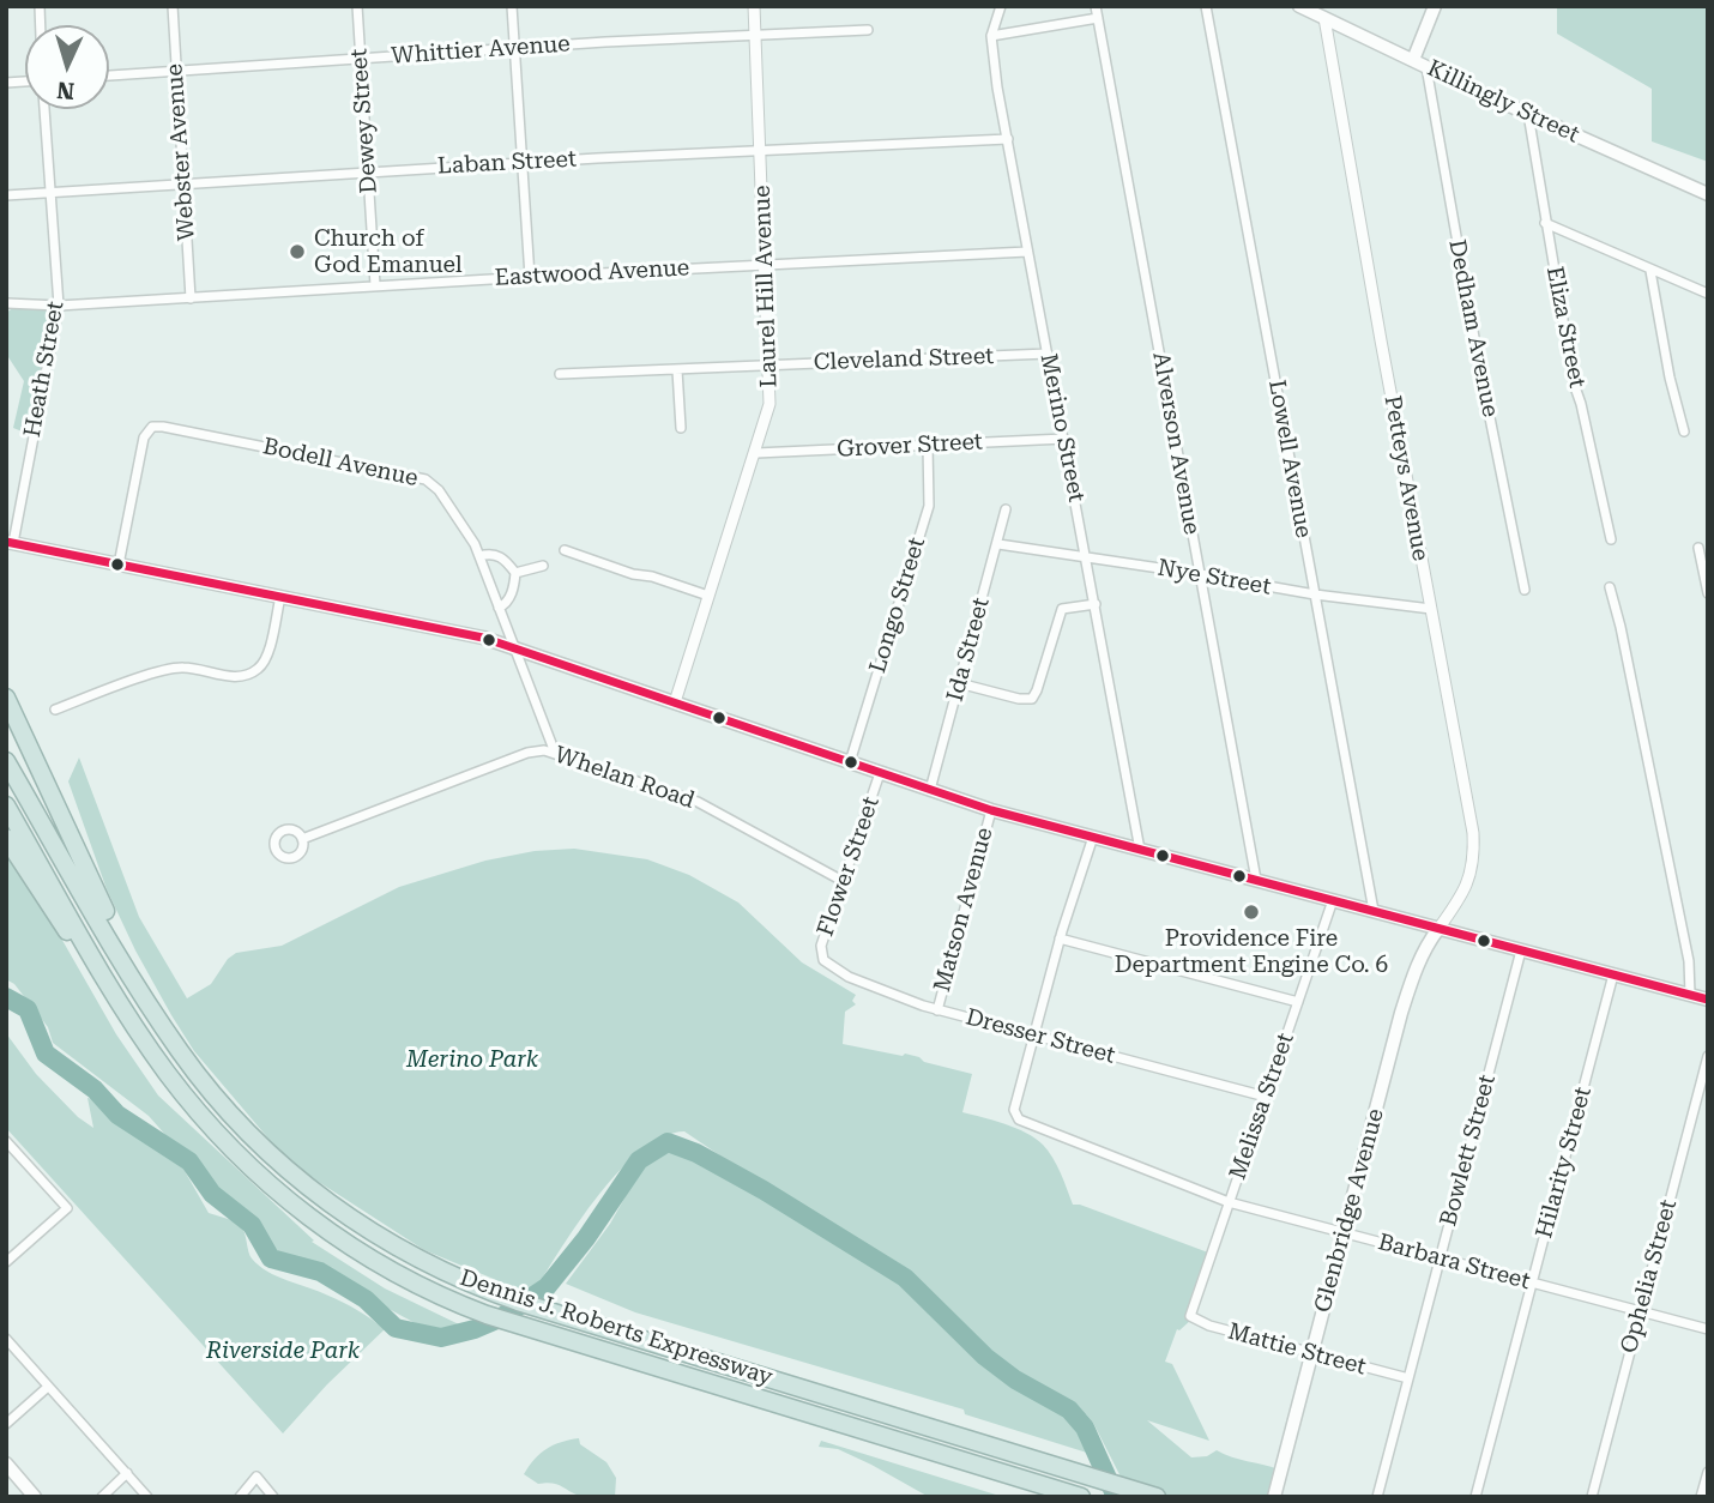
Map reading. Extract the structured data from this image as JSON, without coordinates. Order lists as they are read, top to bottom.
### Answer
{
  "streets": {
    "highway": ["Dennis J. Roberts Expressway"],
    "main road": ["Killingly Street", "Glenbridge Avenue"],
    "street": [
      "Whittier Avenue",
      "Dewey Street",
      "Webster Avenue",
      "Laban Street",
      "Eastwood Avenue",
      "Laurel Hill Avenue",
      "Eliza Street",
      "Dedham Avenue",
      "Cleveland Street",
      "Heath Street",
      "Merino Street",
      "Alverson Avenue",
      "Grover Street",
      "Lowell Avenue",
      "Bodell Avenue",
      "Petteys Avenue",
      "Nye Street",
      "Longo Street",
      "Ida Street",
      "Whelan Road",
      "Flower Street",
      "Matson Avenue",
      "Dresser Street",
      "Melissa Street",
      "Bowlett Street",
      "Hilarity Street",
      "Barbara Street",
      "Ophelia Street",
      "Mattie Street"
    ]
  },
  "crossings": [
    ["Whittier Avenue", "Dewey Street"],
    ["Whittier Avenue", "Webster Avenue"],
    ["Whittier Avenue", "Laurel Hill Avenue"],
    ["Killingly Street", "Eliza Street"],
    ["Killingly Street", "Dedham Avenue"],
    ["Killingly Street", "Petteys Avenue"],
    ["Dewey Street", "Laban Street"],
    ["Dewey Street", "Eastwood Avenue"],
    ["Webster Avenue", "Laban Street"],
    ["Webster Avenue", "Eastwood Avenue"],
    ["Laban Street", "Laurel Hill Avenue"],
    ["Laban Street", "Heath Street"],
    ["Laban Street", "Merino Street"],
    ["Eastwood Avenue", "Laurel Hill Avenue"],
    ["Eastwood Avenue", "Heath Street"],
    ["Eastwood Avenue", "Merino Street"],
    ["Laurel Hill Avenue", "Cleveland Street"],
    ["Laurel Hill Avenue", "Grover Street"],
    ["Cleveland Street", "Merino Street"],
    ["Merino Street", "Grover Street"],
    ["Merino Street", "Nye Street"],
    ["Alverson Avenue", "Nye Street"],
    ["Grover Street", "Longo Street"],
    ["Lowell Avenue", "Nye Street"],
    ["Bodell Avenue", "Whelan Road"],
    ["Petteys Avenue", "Nye Street"],
    ["Petteys Avenue", "Glenbridge Avenue"],
    ["Nye Street", "Ida Street"],
    ["Whelan Road", "Flower Street"],
    ["Flower Street", "Dresser Street"],
    ["Matson Avenue", "Dresser Street"],
    ["Dresser Street", "Melissa Street"],
    ["Dresser Street", "Barbara Street"],
    ["Melissa Street", "Barbara Street"],
    ["Melissa Street", "Mattie Street"],
    ["Bowlett Street", "Barbara Street"],
    ["Bowlett Street", "Mattie Street"],
    ["Hilarity Street", "Barbara Street"],
    ["Glenbridge Avenue", "Barbara Street"],
    ["Glenbridge Avenue", "Mattie Street"],
    ["Barbara Street", "Ophelia Street"]
  ],
  "parks": ["Merino Park", "Riverside Park"],
  "places": ["Church of God Emanuel", "Providence Fire Department Engine Co. 6"],
  "north": "bottom"
}
